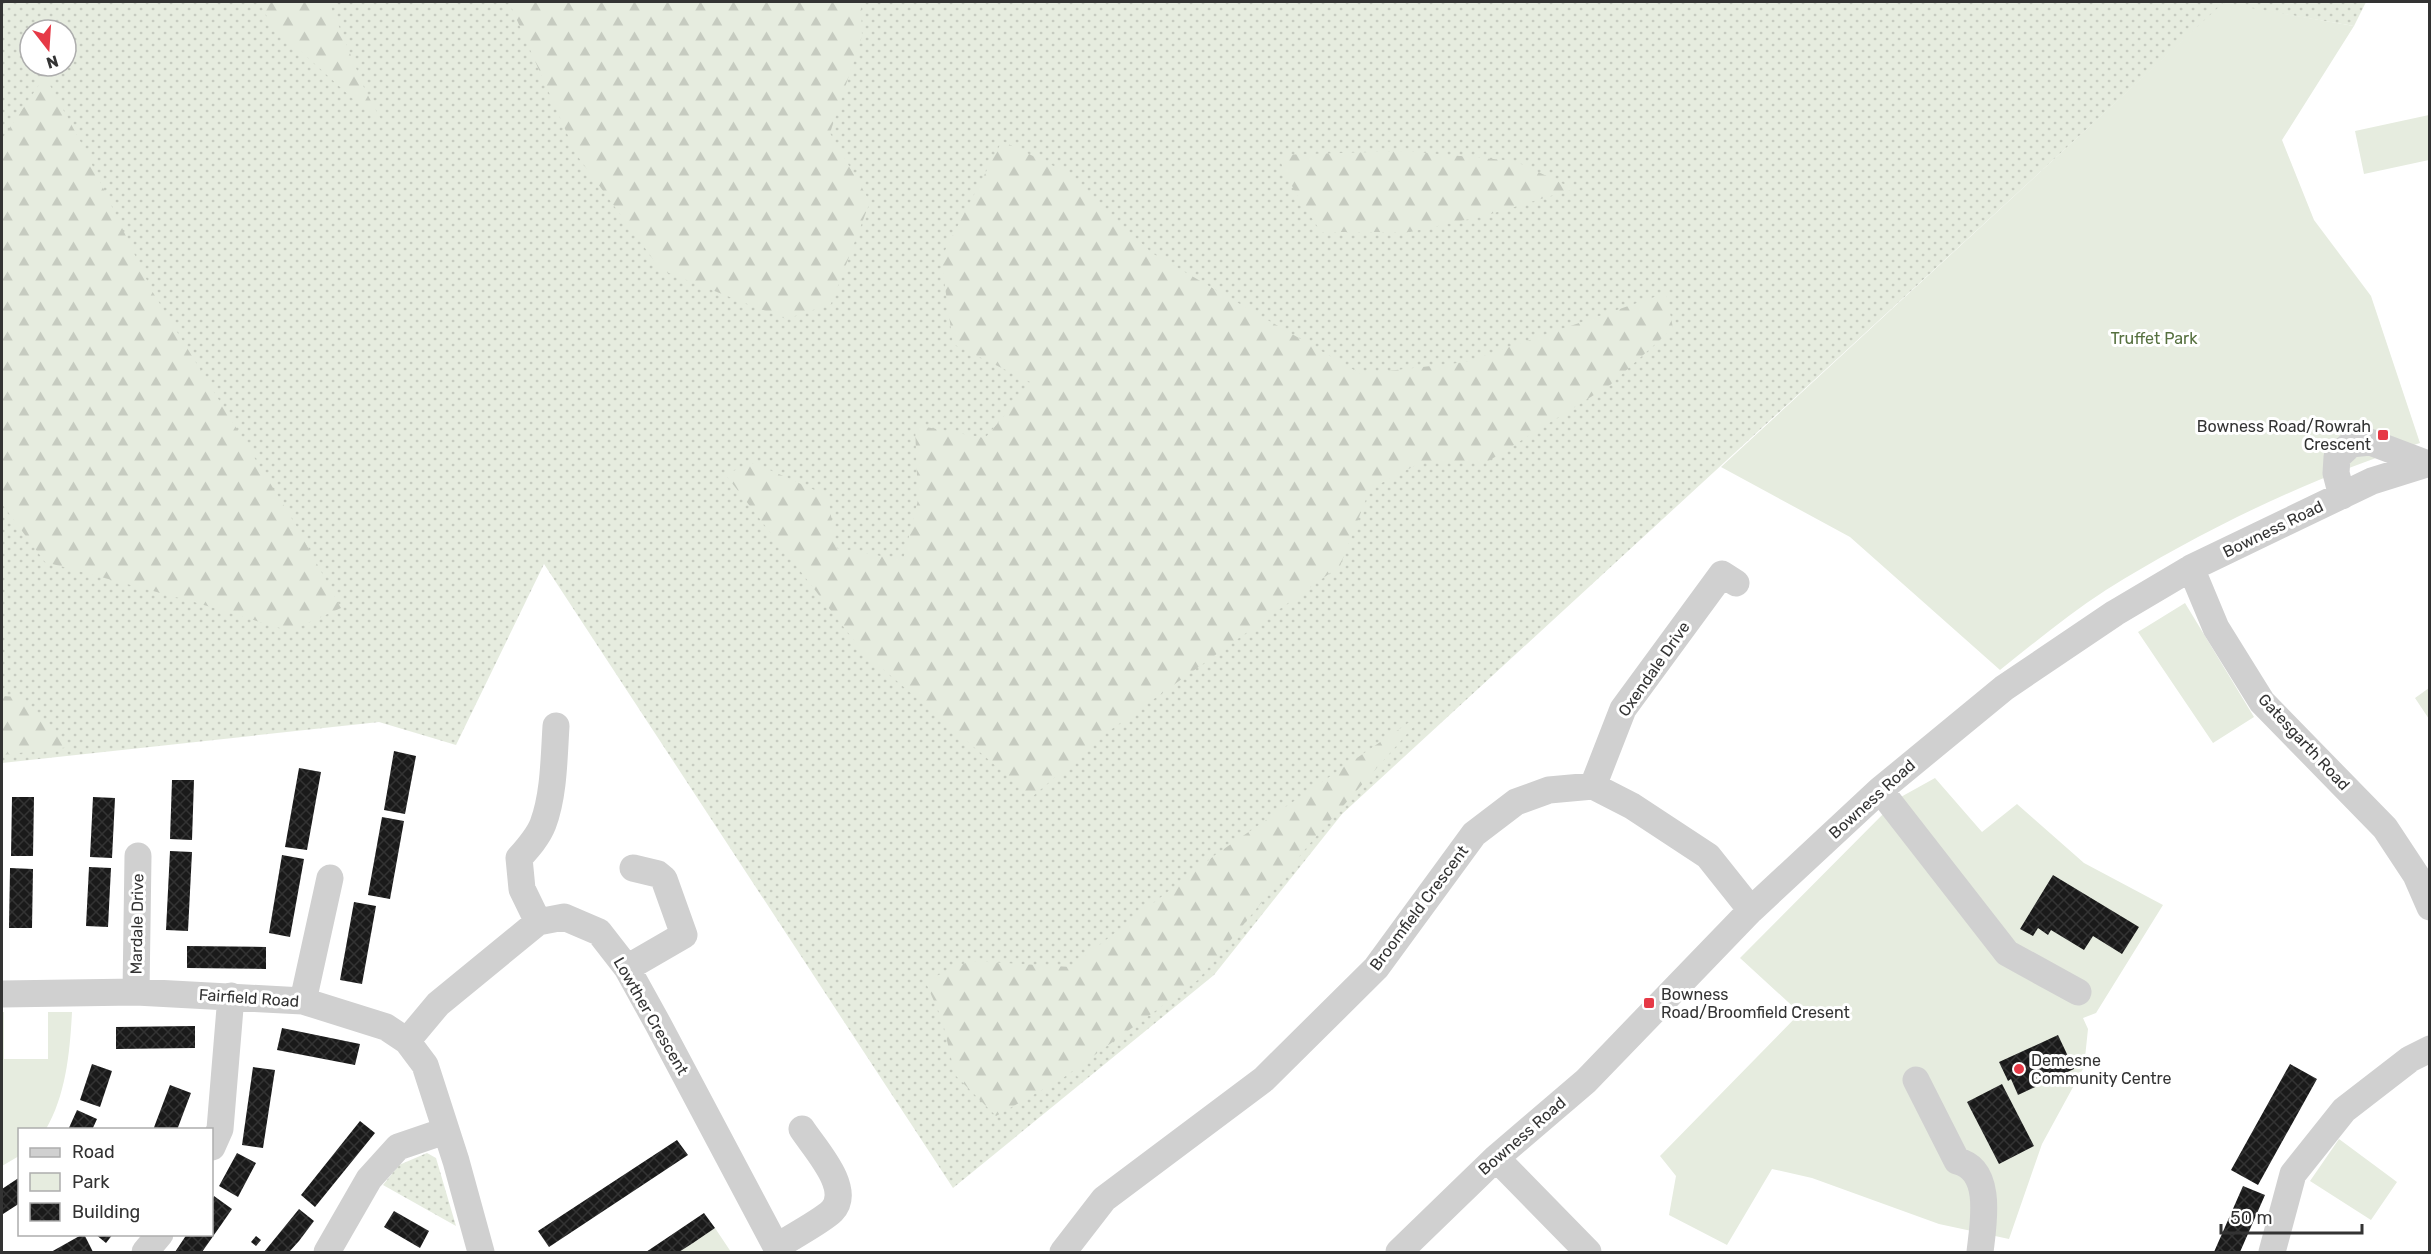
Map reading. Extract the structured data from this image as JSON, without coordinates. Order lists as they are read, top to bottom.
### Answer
{
  "streets": {
    "street": [
      "Bowness Road",
      "Oxendale Drive",
      "Gatesgarth Road",
      "Broomfield Crescent",
      "Mardale Drive",
      "Fairfield Road",
      "Lowther Crescent"
    ]
  },
  "crossings": [
    ["Bowness Road", "Gatesgarth Road"],
    ["Oxendale Drive", "Broomfield Crescent"],
    ["Mardale Drive", "Fairfield Road"]
  ],
  "parks": ["Truffet Park"],
  "places": {
    "transit": ["Bowness Road/Rowrah Crescent", "Bowness Road/Broomfield Cresent"],
    "other": ["Demesne Community Centre"]
  },
  "legend": ["Road", "Park", "Building"],
  "scale_bar": "50 m",
  "north": "bottom"
}
